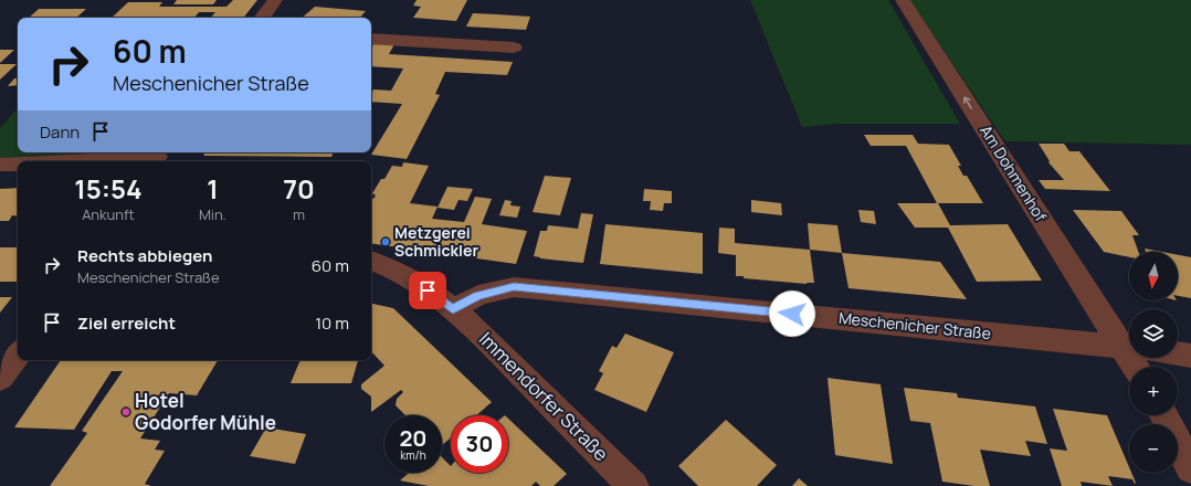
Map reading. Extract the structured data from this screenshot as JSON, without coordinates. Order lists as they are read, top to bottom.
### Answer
{
  "streets": {
    "street": ["Am Dohmenhof", "Meschenicher Straße", "Immendorfer Straße"]
  },
  "crossings": [
    ["Am Dohmenhof", "Meschenicher Straße"],
    ["Meschenicher Straße", "Immendorfer Straße"]
  ],
  "one_way": ["Am Dohmenhof"],
  "places": ["Metzgerei Schmickler", "Hotel Godorfer Mühle"],
  "north": "bottom",
  "page": {
    "turn": ["60 m", "Meschenicher Straße"],
    "then": "Dann",
    "eta": [
      "15:54",
      "Ankunft",
      "1",
      "Min.",
      "70",
      "m"
    ],
    "list": [
      {
        "name": "Rechts abbiegen",
        "note": "Meschenicher Straße",
        "value": "60 m"
      },
      {
        "name": "Ziel erreicht",
        "value": "10 m"
      }
    ],
    "map_buttons": ["+", "−"],
    "speed": "20 km/h",
    "limit": "30"
  }
}
